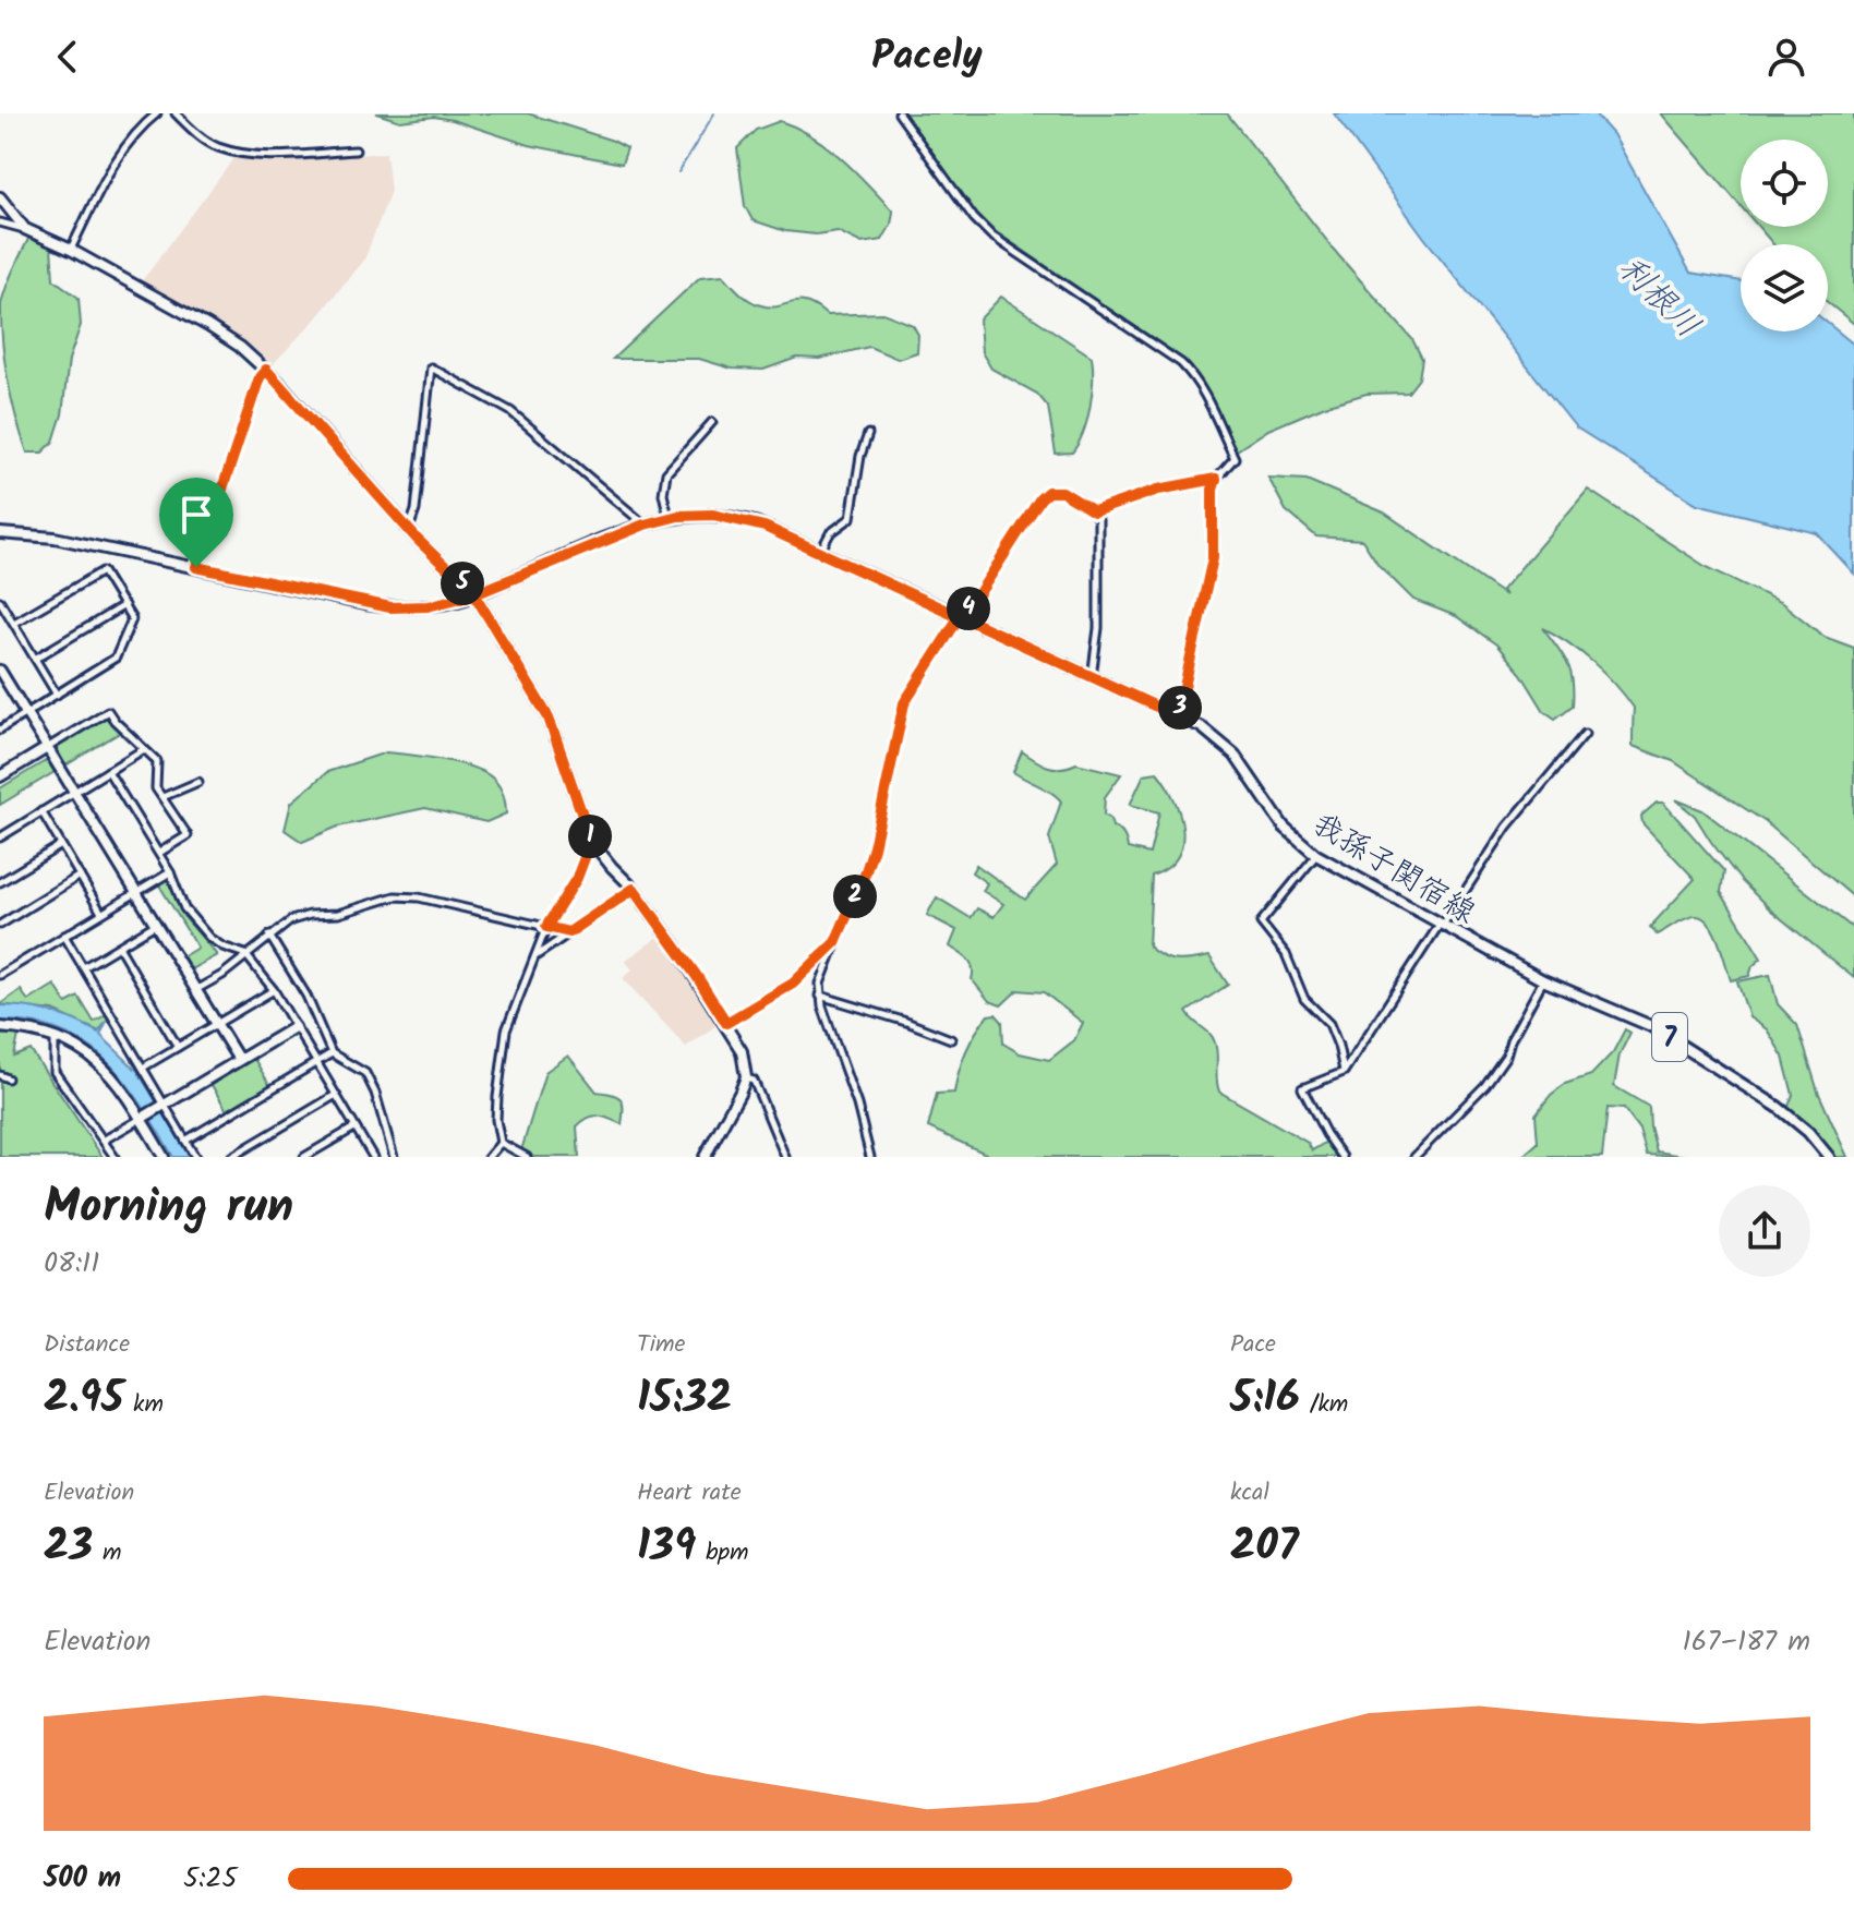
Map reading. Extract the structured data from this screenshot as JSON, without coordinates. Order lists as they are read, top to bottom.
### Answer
{
  "streets": {
    "street": ["我孫子関宿線", "7"]
  },
  "water": ["利根川"],
  "page": {
    "header": "Pacely",
    "pins": [
      "5",
      "4",
      "3",
      "1",
      "2"
    ],
    "heading": ["Morning run", "08:11"],
    "stats": [
      ["Distance", "2.95 km"],
      ["Time", "15:32"],
      ["Pace", "5:16 /km"],
      ["Elevation", "23 m"],
      ["Heart rate", "139 bpm"],
      ["kcal", "207"]
    ],
    "chart": ["Elevation", "167–187 m"],
    "list": [
      {
        "name": "500 m",
        "note": "5:25"
      }
    ]
  }
}
